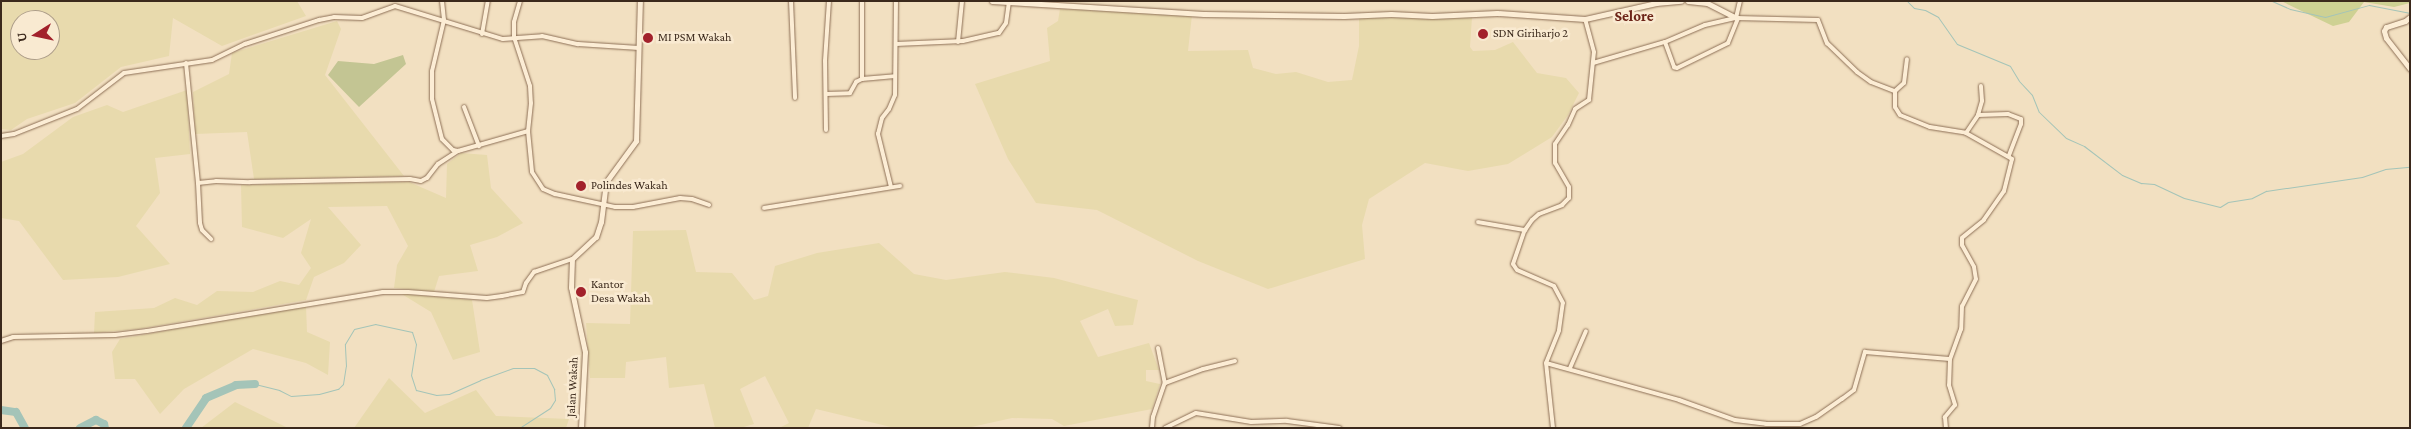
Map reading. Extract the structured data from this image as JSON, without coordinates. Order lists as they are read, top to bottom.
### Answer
{
  "streets": {
    "street": ["Jalan Wakah"]
  },
  "districts": ["Selore"],
  "places": [
    "SDN Giriharjo 2",
    "MI PSM Wakah",
    "Polindes Wakah",
    "Kantor Desa Wakah"
  ],
  "north": "left"
}
